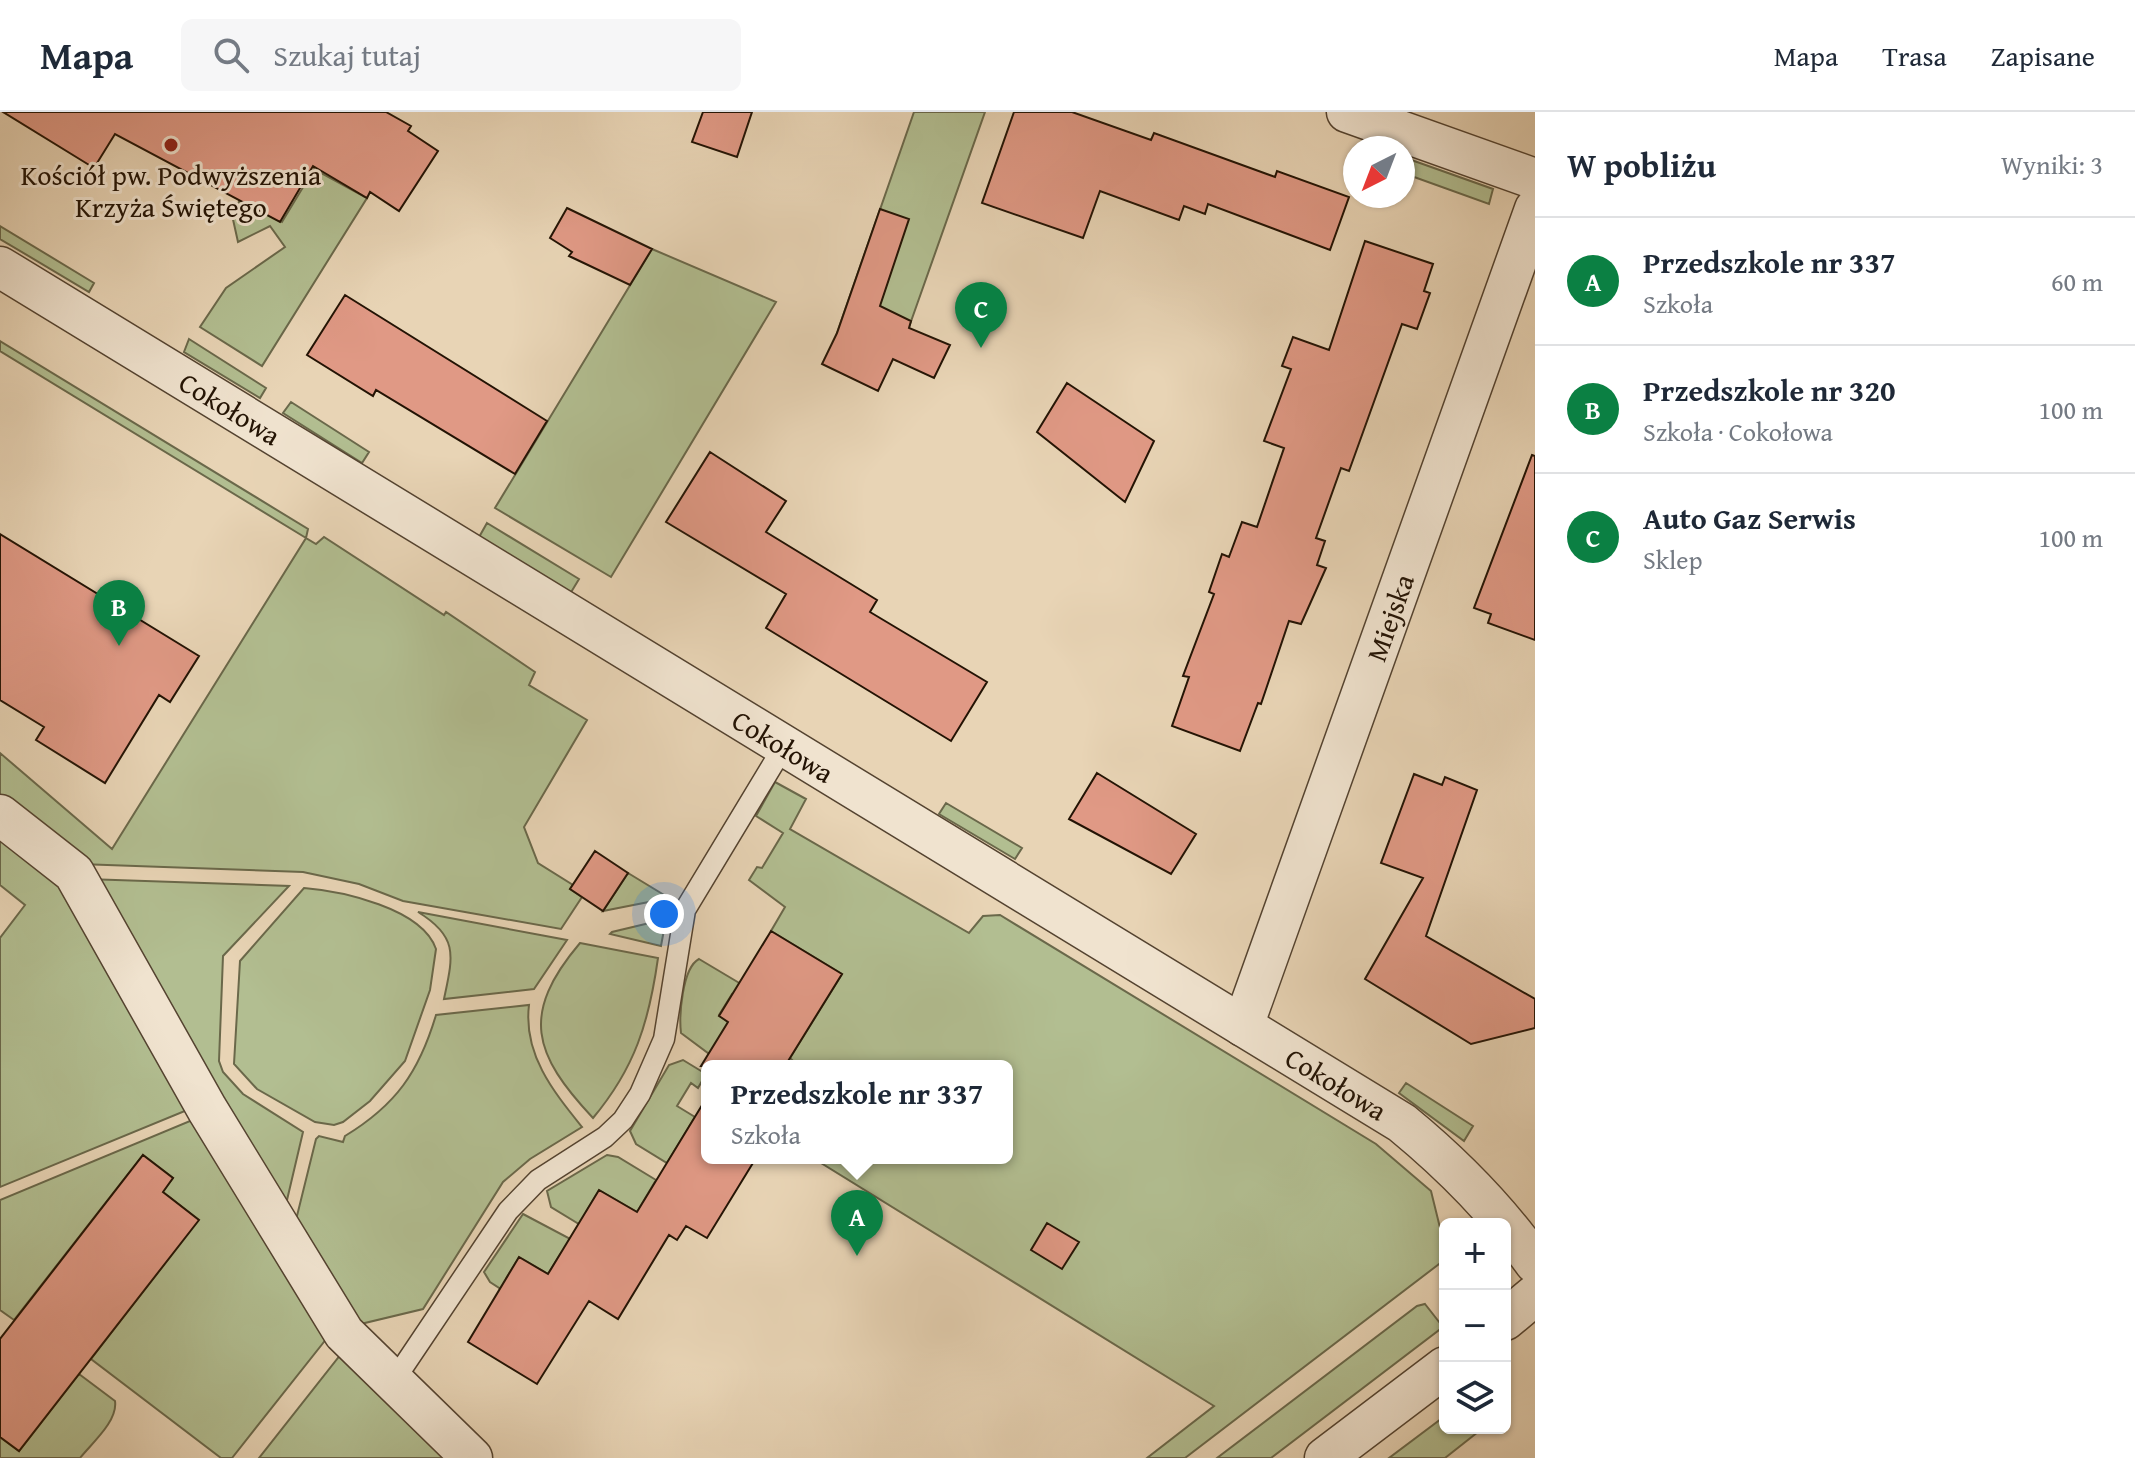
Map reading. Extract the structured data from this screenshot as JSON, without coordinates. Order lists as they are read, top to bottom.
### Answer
{
  "streets": {
    "street": ["Cokołowa", "Miejska"]
  },
  "crossings": [
    ["Cokołowa", "Miejska"]
  ],
  "places": ["Kościół pw. Podwyższenia Krzyża Świętego"],
  "north": "bottom left",
  "page": {
    "header": "Mapa",
    "search": "Szukaj tutaj",
    "nav": ["Mapa", "Trasa", "Zapisane"],
    "heading": ["W pobliżu", "Wyniki: 3"],
    "list": [
      {
        "mark": "A",
        "name": "Przedszkole nr 337",
        "note": "Szkoła",
        "value": "60 m"
      },
      {
        "mark": "B",
        "name": "Przedszkole nr 320",
        "note": "Szkoła · Cokołowa",
        "value": "100 m"
      },
      {
        "mark": "C",
        "name": "Auto Gaz Serwis",
        "note": "Sklep",
        "value": "100 m"
      }
    ],
    "pins": ["C", "B", "A"],
    "popup": ["Przedszkole nr 337", "Szkoła"],
    "map_buttons": ["+", "−"]
  }
}
